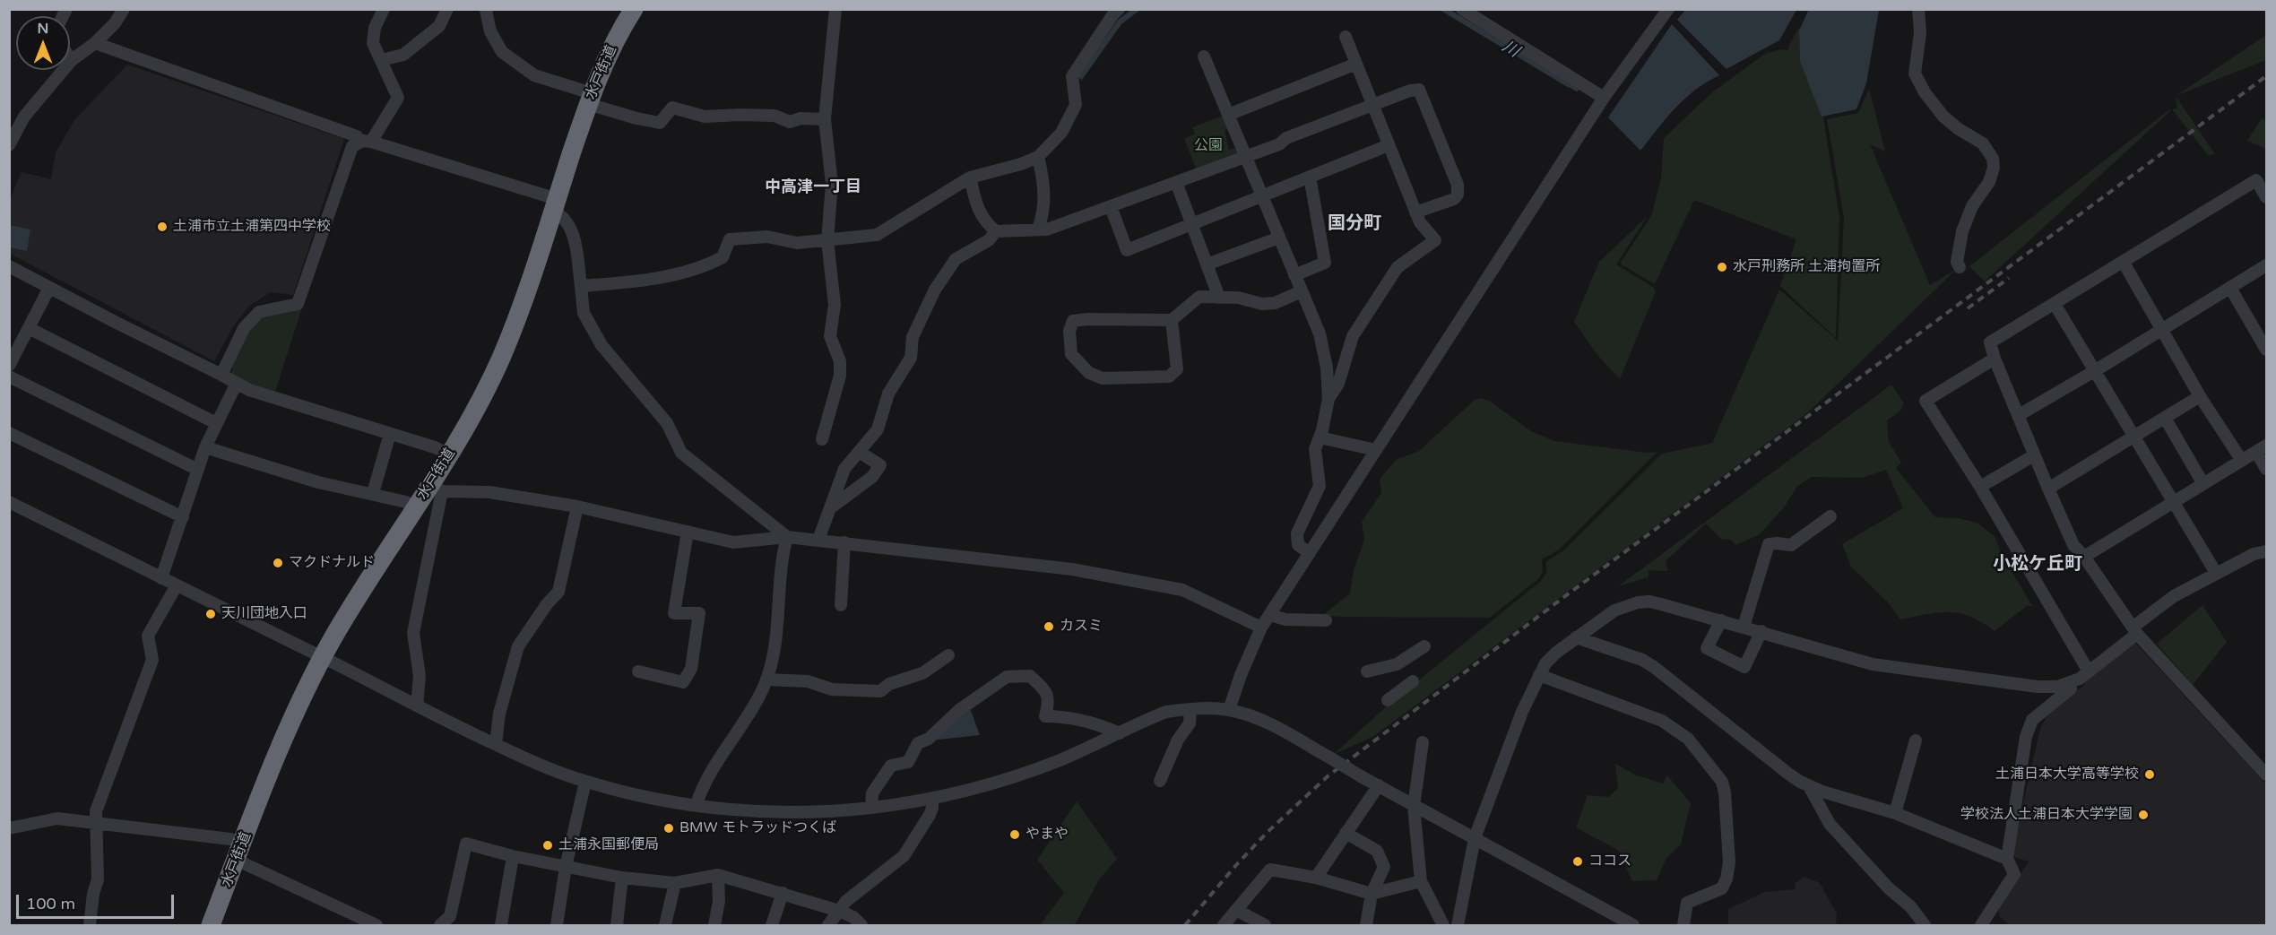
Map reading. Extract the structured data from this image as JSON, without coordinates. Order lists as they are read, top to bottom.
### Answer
{
  "streets": {
    "highway": ["水戸街道"]
  },
  "districts": ["中高津一丁目", "国分町", "小松ケ丘町"],
  "water": ["川"],
  "parks": ["公園"],
  "places": [
    "土浦市立土浦第四中学校",
    "水戸刑務所 土浦拘置所",
    "マクドナルド",
    "天川団地入口",
    "カスミ",
    "土浦日本大学高等学校",
    "学校法人土浦日本大学学園",
    "BMW モトラッドつくば",
    "やまや",
    "土浦永国郵便局",
    "ココス"
  ],
  "scale_bar": "100 m",
  "north": "top"
}
